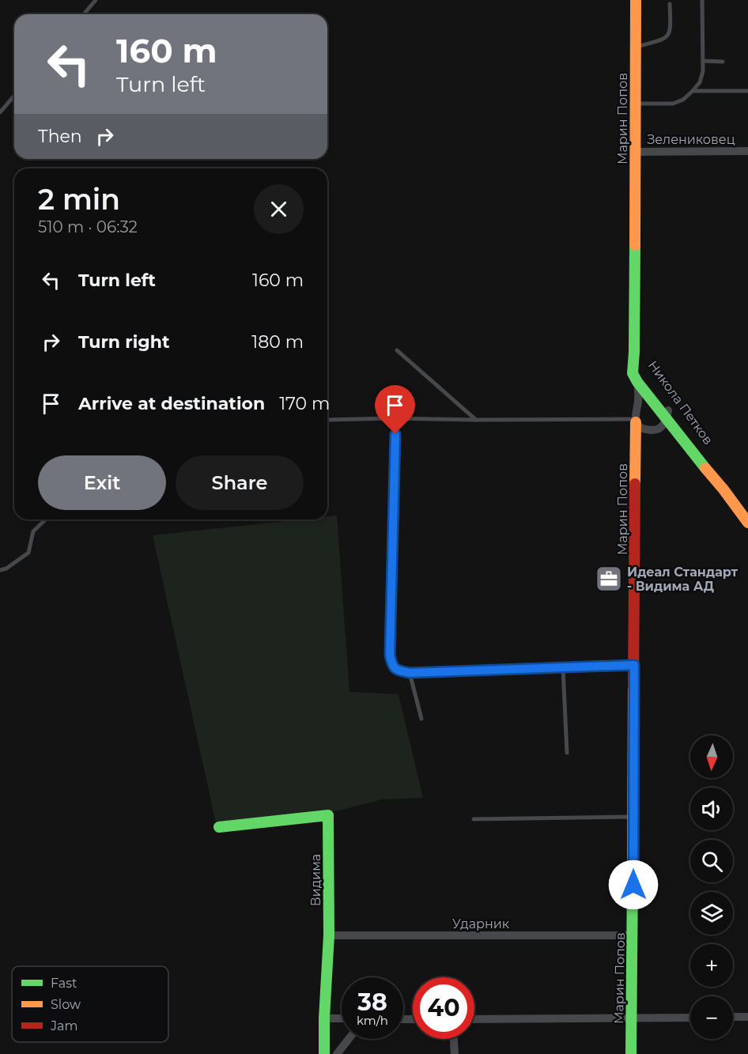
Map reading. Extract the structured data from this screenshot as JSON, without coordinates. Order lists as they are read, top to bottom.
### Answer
{
  "streets": {
    "street": [
      "Марин Попов",
      "Зелениковец",
      "Никола Петков",
      "Видима",
      "Ударник"
    ]
  },
  "crossings": [
    ["Марин Попов", "Зелениковец"],
    ["Марин Попов", "Никола Петков"],
    ["Марин Попов", "Ударник"],
    ["Видима", "Ударник"]
  ],
  "places": {
    "office": ["Идеал Стандарт - Видима АД"]
  },
  "legend": ["Fast", "Slow", "Jam"],
  "north": "bottom",
  "page": {
    "turn": ["160 m", "Turn left"],
    "then": "Then",
    "heading": ["2 min", "510 m · 06:32"],
    "list": [
      {
        "name": "Turn left",
        "value": "160 m"
      },
      {
        "name": "Turn right",
        "value": "180 m"
      },
      {
        "name": "Arrive at destination",
        "value": "170 m"
      }
    ],
    "buttons": ["Exit", "Share"],
    "map_buttons": ["+", "−"],
    "speed": "38 km/h",
    "limit": "40"
  }
}
